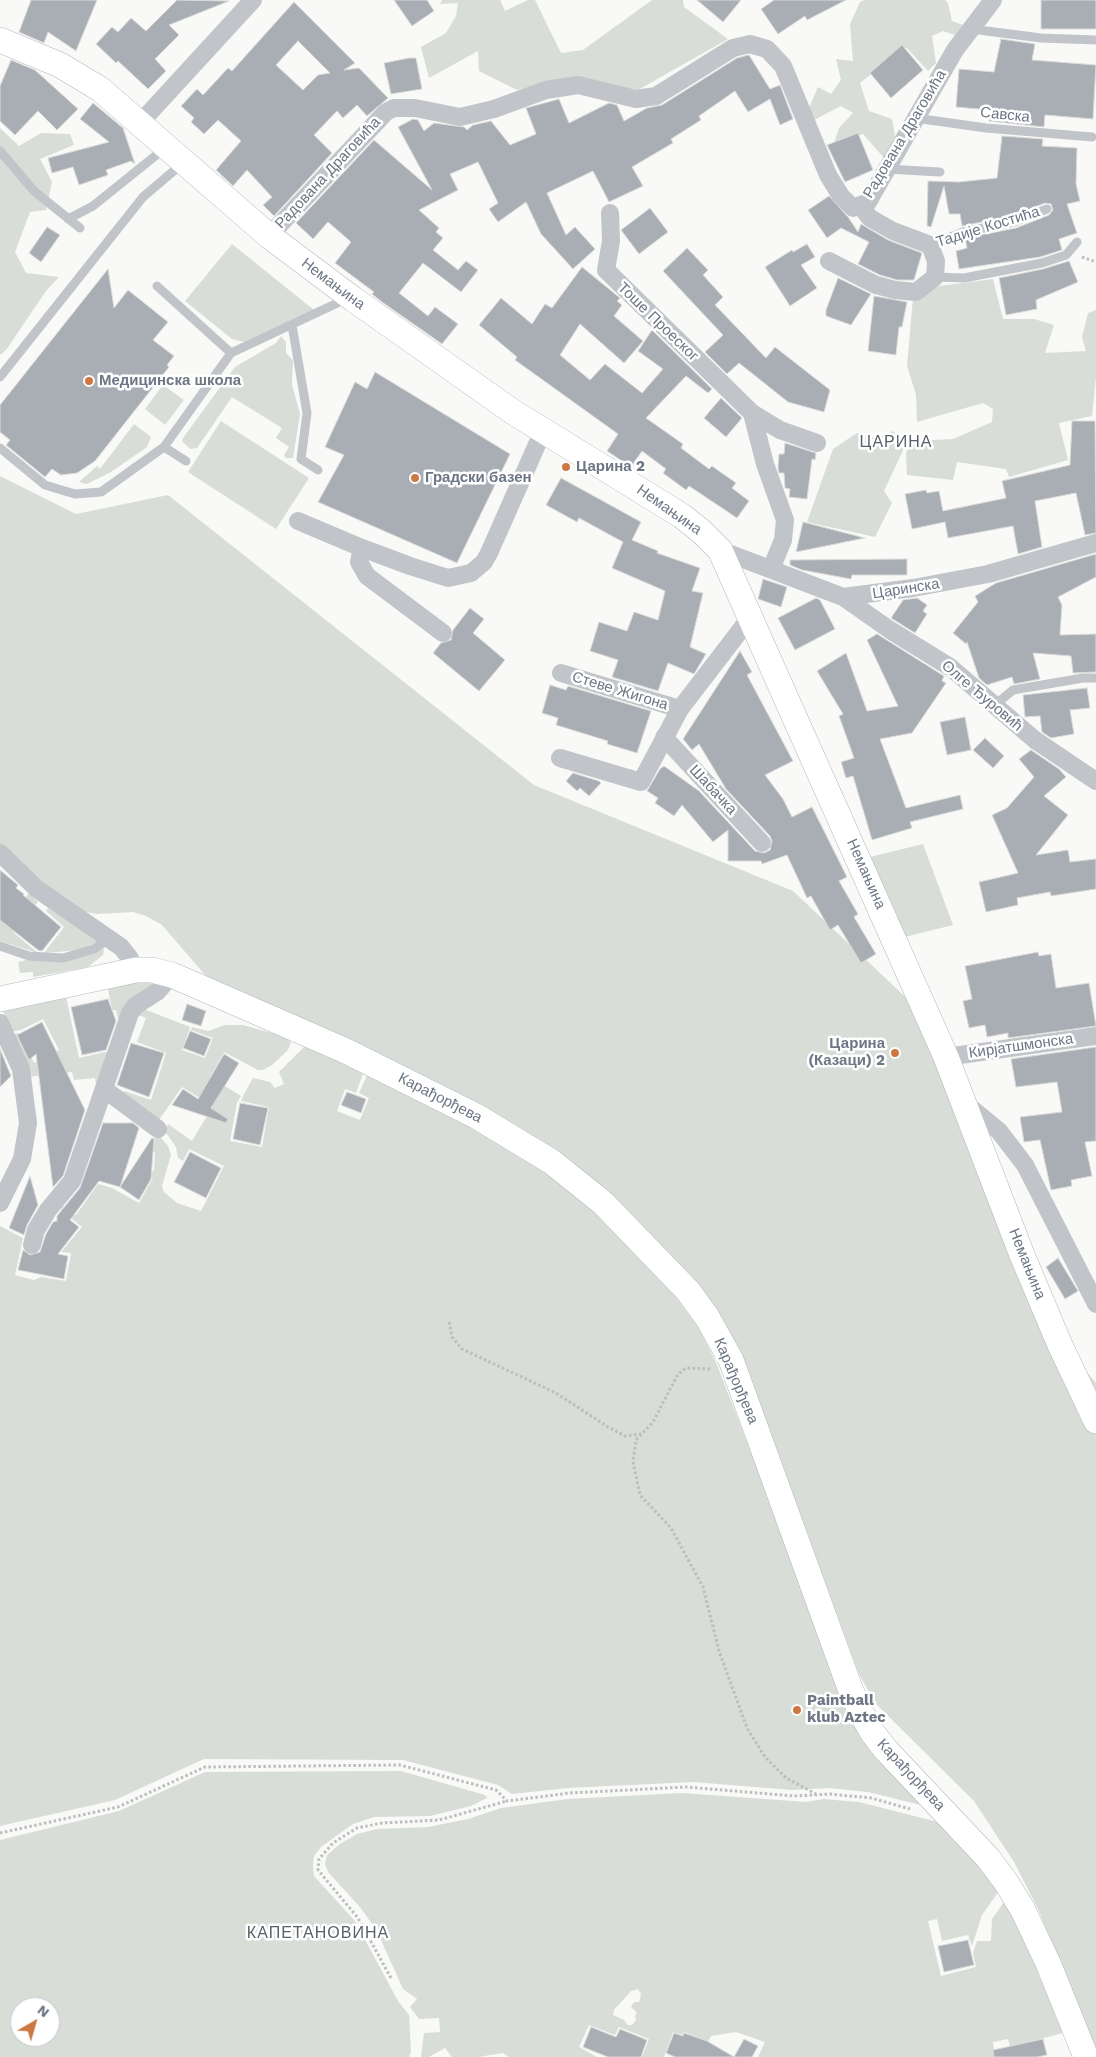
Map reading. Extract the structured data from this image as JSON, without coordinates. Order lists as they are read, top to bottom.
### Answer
{
  "streets": {
    "main road": ["Немањина", "Карађорђева"],
    "street": [
      "Радована Драговића",
      "Тадије Костића",
      "Тоше Проеског",
      "Царинска",
      "Стеве Жигона",
      "Олге Ђуровић",
      "Шабачка",
      "Кирјатшмонска"
    ],
    "lane": ["Савска"]
  },
  "crossings": [
    ["Савска", "Радована Драговића"],
    ["Радована Драговића", "Тадије Костића"],
    ["Радована Драговића", "Немањина"],
    ["Немањина", "Царинска"],
    ["Немањина", "Кирјатшмонска"],
    ["Царинска", "Олге Ђуровић"]
  ],
  "districts": ["ЦАРИНА", "КАПЕТАНОВИНА"],
  "places": [
    "Медицинска школа",
    "Царина 2",
    "Градски базен",
    "Царина (Казаци) 2",
    "Paintball klub Aztec"
  ],
  "north": "top right"
}
